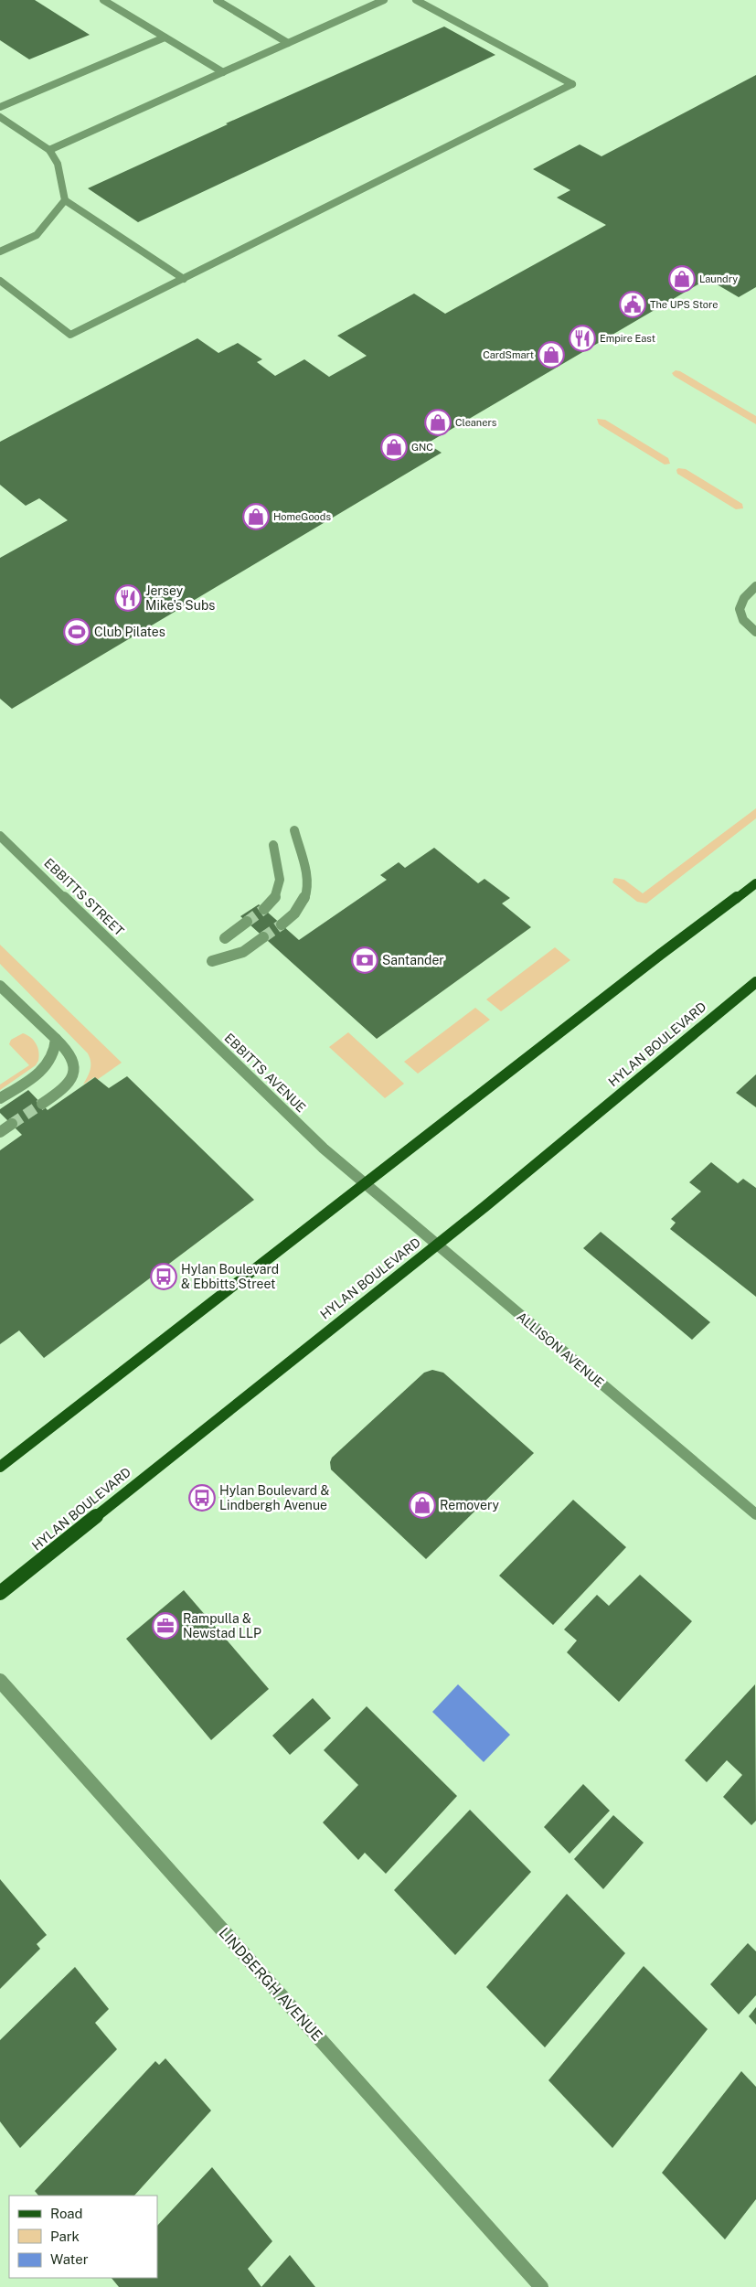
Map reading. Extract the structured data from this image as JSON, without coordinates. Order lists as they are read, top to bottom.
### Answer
{
  "streets": {
    "main road": ["HYLAN BOULEVARD"],
    "street": [
      "EBBITTS STREET",
      "EBBITTS AVENUE",
      "ALLISON AVENUE",
      "LINDBERGH AVENUE"
    ]
  },
  "crossings": [
    ["EBBITTS STREET", "EBBITTS AVENUE"],
    ["HYLAN BOULEVARD", "ALLISON AVENUE"],
    ["EBBITTS AVENUE", "ALLISON AVENUE"]
  ],
  "places": {
    "shop": [
      "Laundry",
      "CardSmart",
      "Cleaners",
      "GNC",
      "HomeGoods",
      "Removery"
    ],
    "public building": ["The UPS Store"],
    "restaurant": ["Empire East", "Jersey Mike's Subs"],
    "sports": ["Club Pilates"],
    "bank": ["Santander"],
    "bus stop": ["Hylan Boulevard & Ebbitts Street", "Hylan Boulevard & Lindbergh Avenue"],
    "office": ["Rampulla & Newstad LLP"]
  },
  "legend": ["Road", "Park", "Water"]
}
